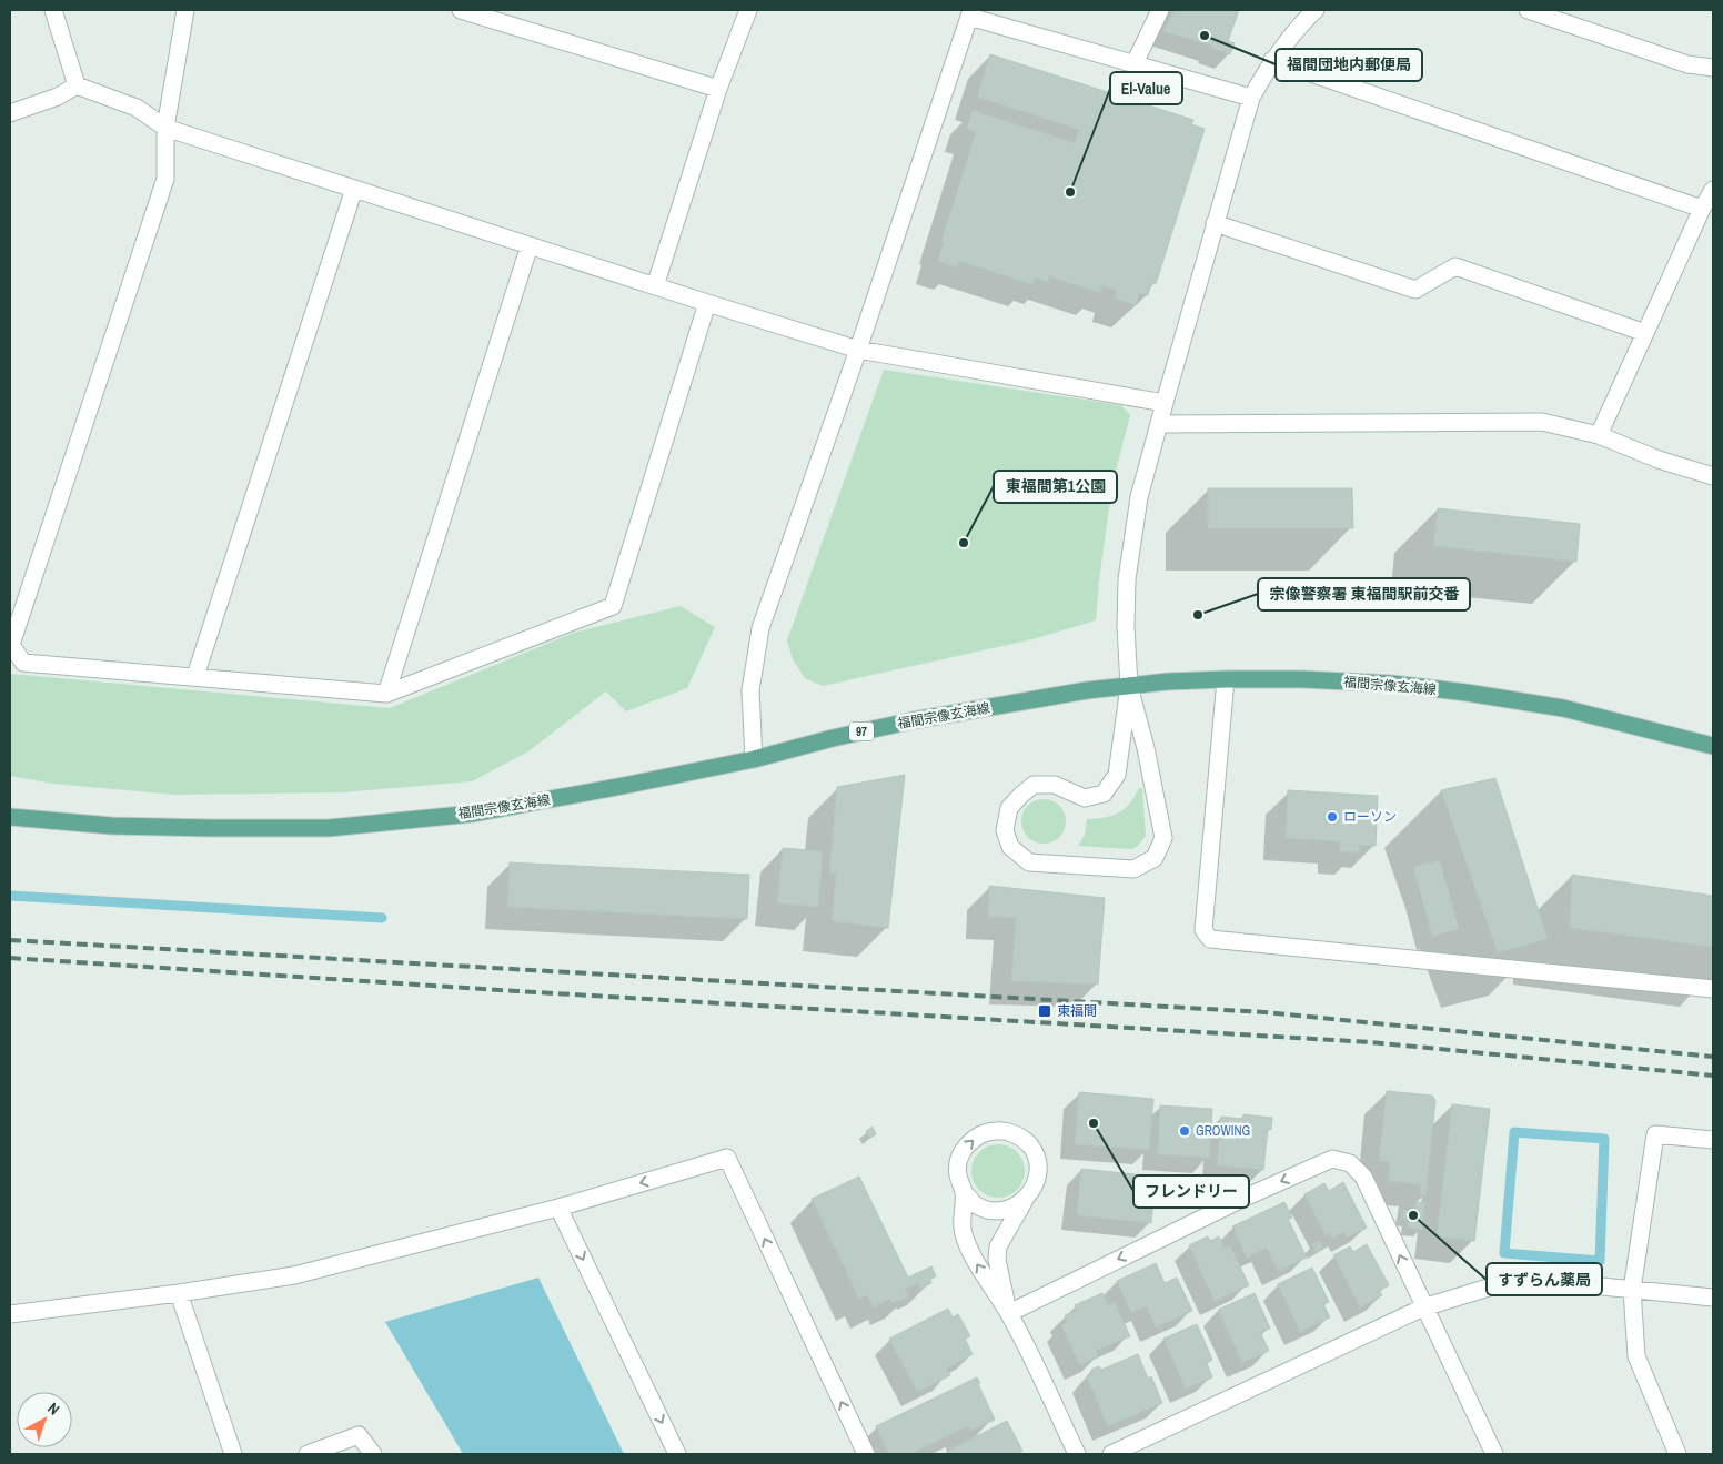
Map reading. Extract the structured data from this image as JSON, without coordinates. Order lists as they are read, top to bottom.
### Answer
{
  "streets": {
    "main road": ["福間宗像玄海線", "97"]
  },
  "places": {
    "other": [
      "福間団地内郵便局",
      "El-Value",
      "東福間第1公園",
      "宗像警察署 東福間駅前交番",
      "ローソン",
      "フレンドリー",
      "GROWING",
      "すずらん薬局"
    ],
    "transit": ["東福間"]
  },
  "north": "top right"
}
